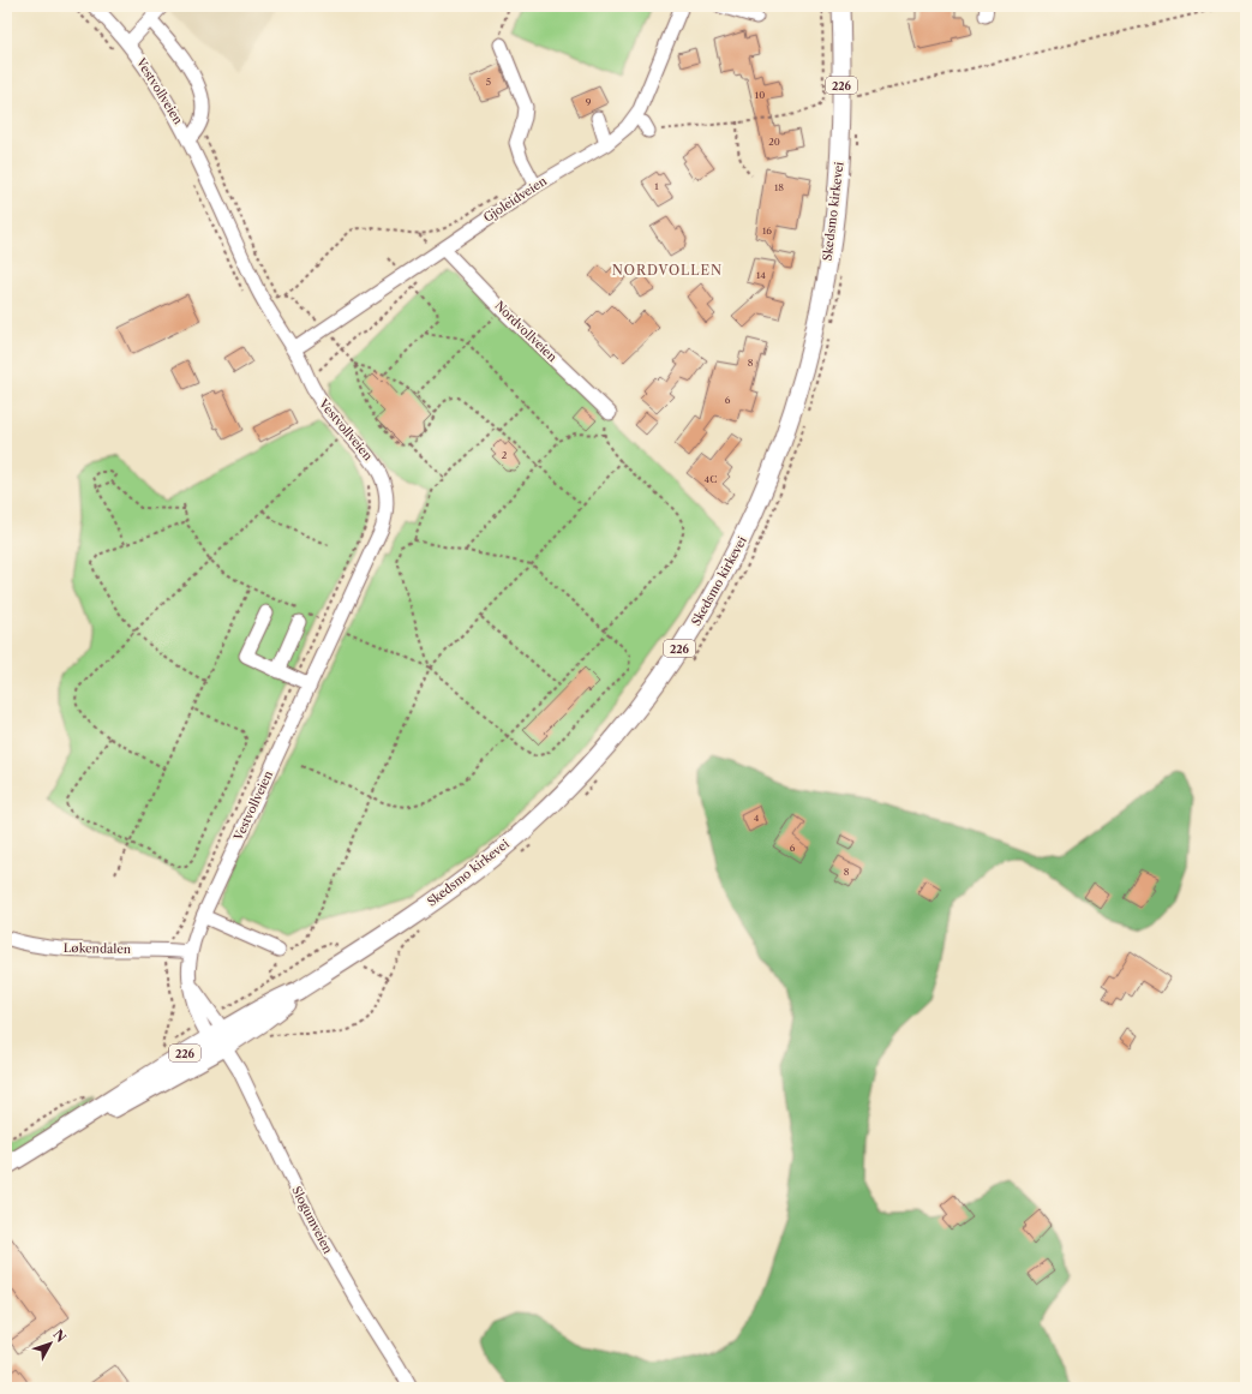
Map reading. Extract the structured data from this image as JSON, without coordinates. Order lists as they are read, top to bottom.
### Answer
{
  "streets": {
    "highway": ["226", "Skedsmo kirkevei"],
    "street": [
      "Vestvollveien",
      "Gjoleidveien",
      "Nordvollveien",
      "Løkendalen",
      "Slogumveien"
    ]
  },
  "crossings": [
    ["Vestvollveien", "Gjoleidveien"],
    ["Vestvollveien", "Skedsmo kirkevei"],
    ["Vestvollveien", "Løkendalen"],
    ["Vestvollveien", "Slogumveien"],
    ["Gjoleidveien", "Nordvollveien"],
    ["Skedsmo kirkevei", "Slogumveien"]
  ],
  "districts": ["NORDVOLLEN"],
  "house_numbers": [
    "5",
    "10",
    "9",
    "20",
    "1",
    "18",
    "16",
    "14",
    "8",
    "6",
    "2",
    "4C",
    "4",
    "6",
    "8"
  ],
  "north": "top right"
}
